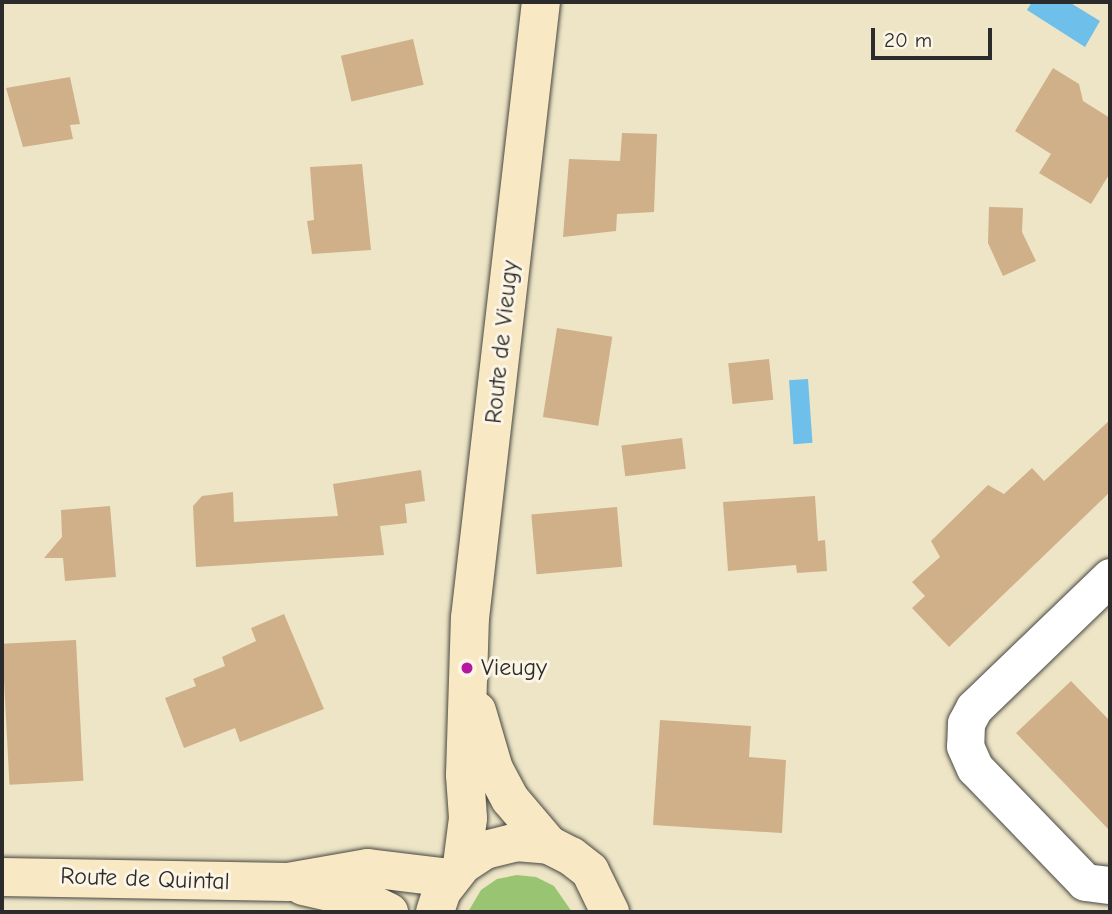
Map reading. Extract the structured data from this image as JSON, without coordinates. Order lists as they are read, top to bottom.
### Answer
{
  "streets": {
    "street": ["Route de Vieugy", "Route de Quintal"]
  },
  "crossings": [
    ["Route de Vieugy", "Route de Quintal"]
  ],
  "places": ["Vieugy"],
  "scale_bar": "20 m"
}
